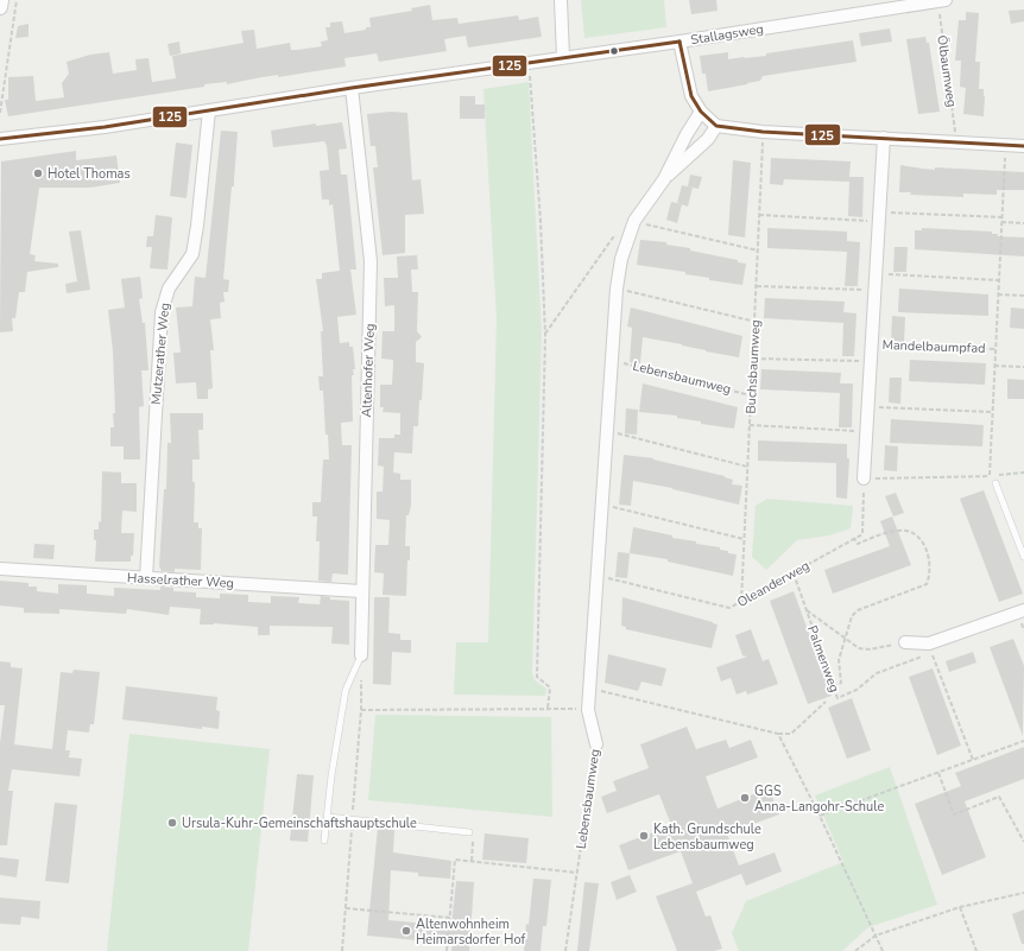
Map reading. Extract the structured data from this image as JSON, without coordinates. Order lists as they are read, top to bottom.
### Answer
{
  "streets": {
    "street": [
      "Stallagsweg",
      "Mandelbaumpfad",
      "Mutzerather Weg",
      "Altenhofer Weg",
      "Lebensbaumweg",
      "Hasselrather Weg"
    ],
    "path": [
      "Ölbaumweg",
      "Buchsbaumweg",
      "Oleanderweg",
      "Palmenweg"
    ]
  },
  "crossings": [
    ["Stallagsweg", "Ölbaumweg"],
    ["Stallagsweg", "Mutzerather Weg"],
    ["Stallagsweg", "Altenhofer Weg"],
    ["Mandelbaumpfad", "Buchsbaumweg"],
    ["Mutzerather Weg", "Hasselrather Weg"],
    ["Buchsbaumweg", "Lebensbaumweg"],
    ["Buchsbaumweg", "Oleanderweg"],
    ["Altenhofer Weg", "Hasselrather Weg"],
    ["Lebensbaumweg", "Oleanderweg"],
    ["Oleanderweg", "Palmenweg"]
  ],
  "places": [
    "Hotel Thomas",
    "GGS Anna-Langohr-Schule",
    "Ursula-Kuhr-Gemeinschaftshauptschule",
    "Kath. Grundschule Lebensbaumweg",
    "Altenwohnheim Heimarsdorfer Hof"
  ],
  "lines": ["transit line 125"]
}
